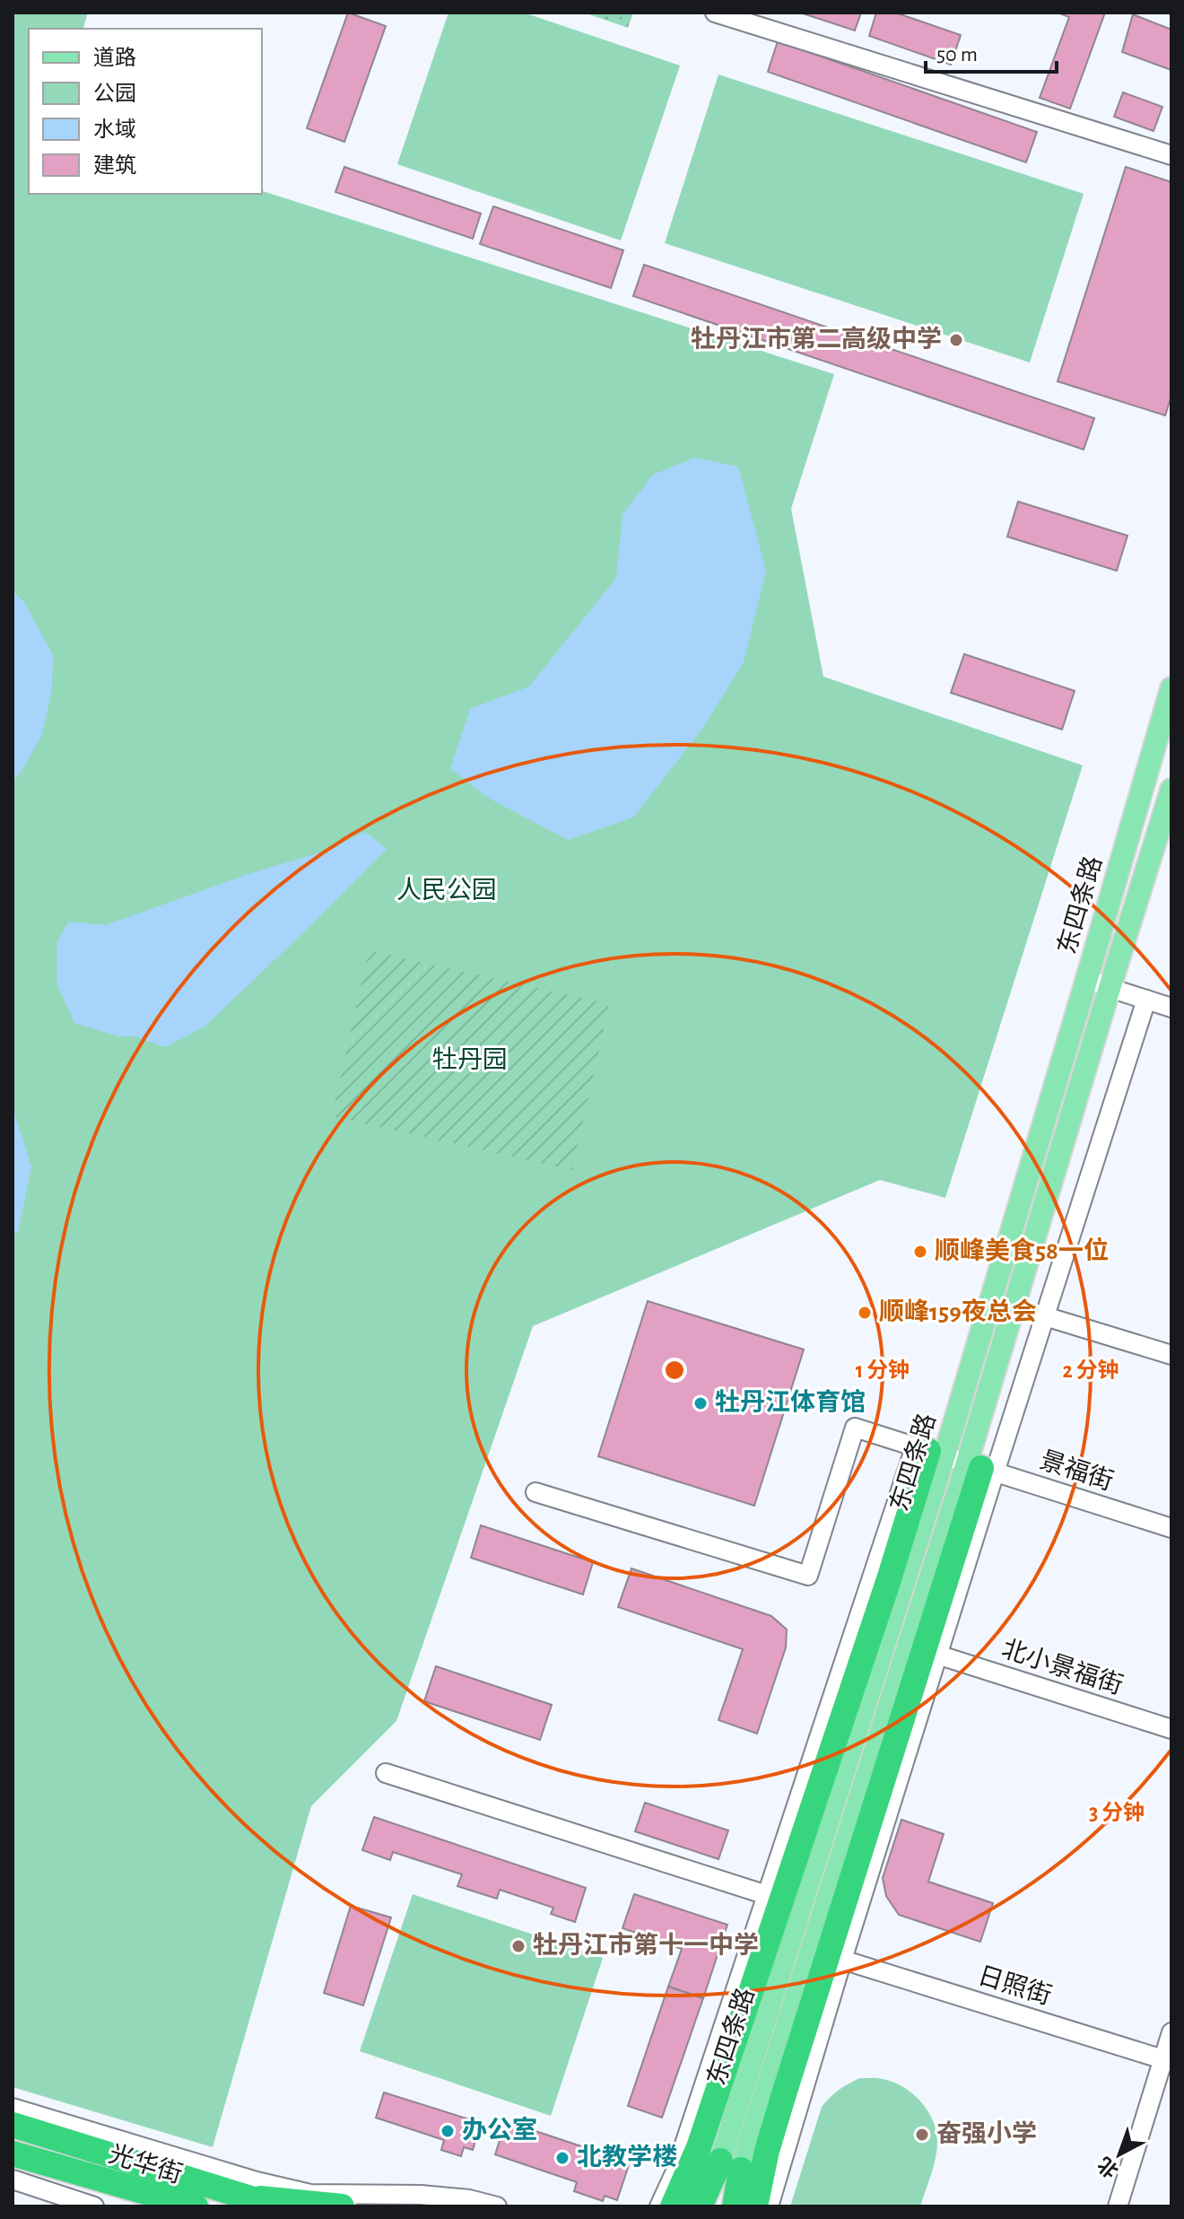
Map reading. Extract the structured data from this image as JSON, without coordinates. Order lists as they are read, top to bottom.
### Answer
{
  "streets": {
    "highway": ["光华街"],
    "main road": ["东四条路"],
    "street": ["景福街", "北小景福街", "日照街"]
  },
  "crossings": [
    ["东四条路", "景福街"]
  ],
  "parks": ["人民公园", "牡丹园"],
  "places": [
    "牡丹江市第二高级中学",
    "顺峰美食58一位",
    "顺峰159夜总会",
    "牡丹江体育馆",
    "牡丹江市第十一中学",
    "办公室",
    "奋强小学",
    "北教学楼"
  ],
  "legend": [
    "道路",
    "公园",
    "水域",
    "建筑"
  ],
  "scale_bar": "50 m",
  "north": "bottom left",
  "rings": ["1 分钟", "2 分钟", "3 分钟"]
}
